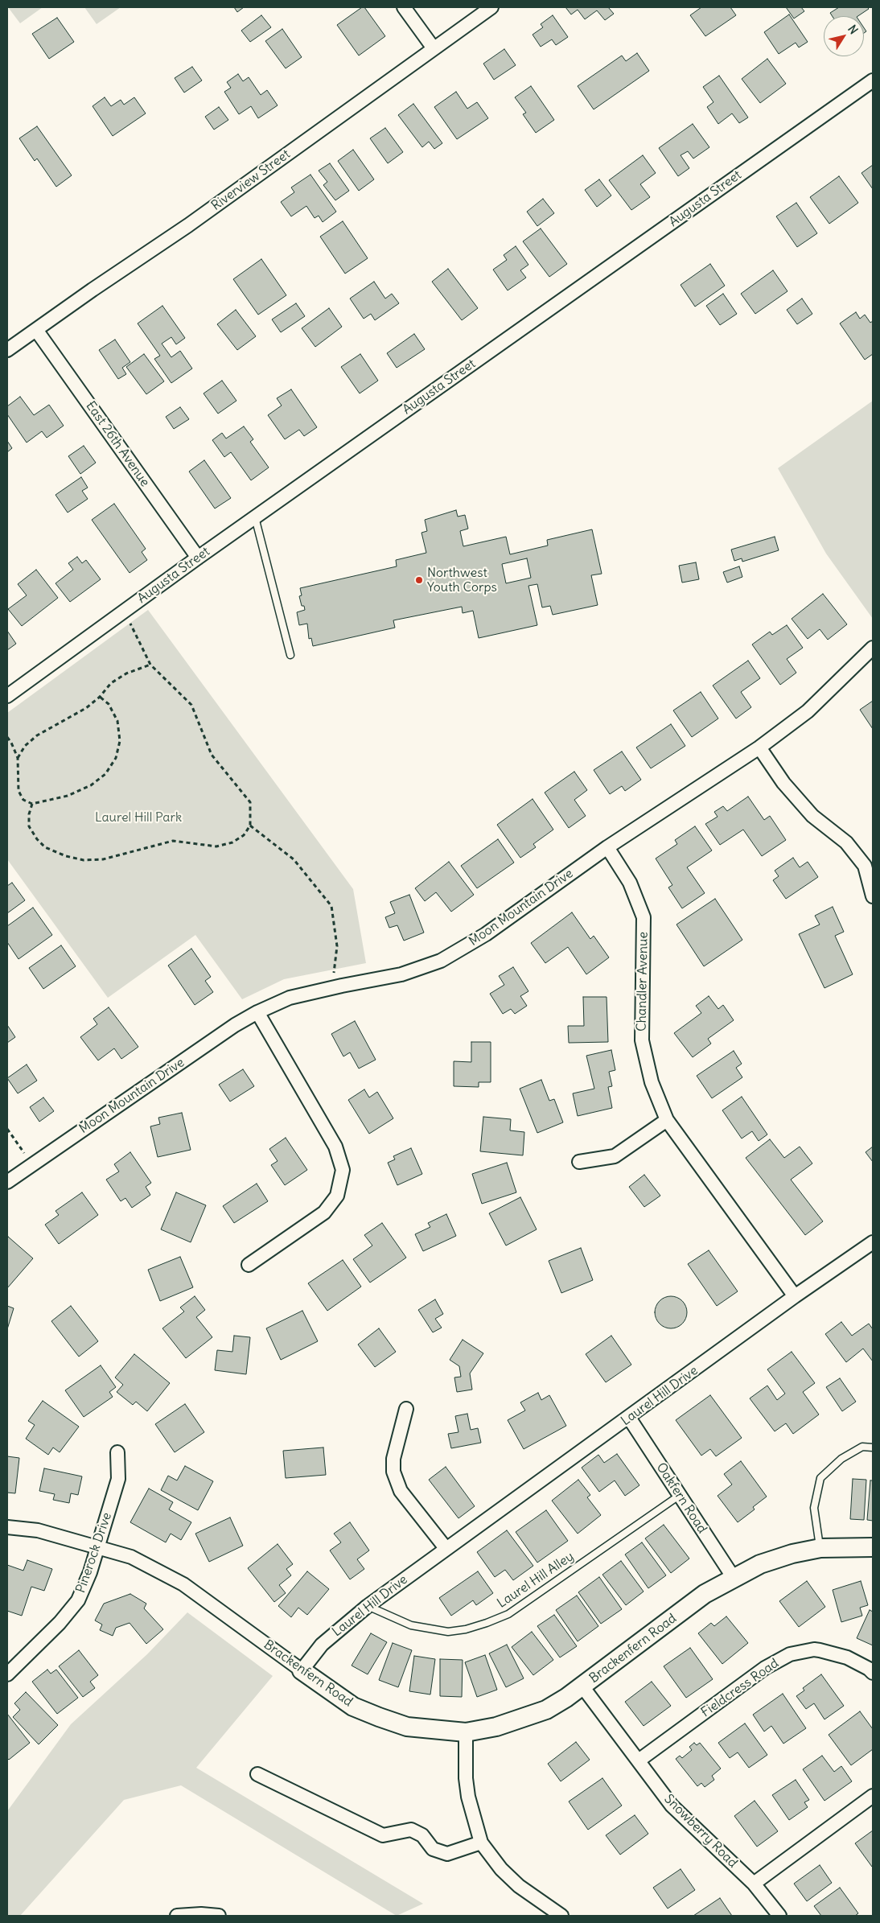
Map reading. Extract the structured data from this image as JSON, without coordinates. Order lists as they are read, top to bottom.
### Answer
{
  "streets": {
    "street": [
      "Riverview Street",
      "Augusta Street",
      "East 26th Avenue",
      "Moon Mountain Drive",
      "Chandler Avenue",
      "Laurel Hill Drive",
      "Oakfern Road",
      "Pinerock Drive",
      "Brackenfern Road",
      "Fieldcress Road",
      "Snowberry Road"
    ],
    "lane": ["Laurel Hill Alley"]
  },
  "crossings": [
    ["Riverview Street", "East 26th Avenue"],
    ["Augusta Street", "East 26th Avenue"],
    ["Moon Mountain Drive", "Chandler Avenue"],
    ["Chandler Avenue", "Laurel Hill Drive"],
    ["Laurel Hill Drive", "Oakfern Road"],
    ["Laurel Hill Drive", "Laurel Hill Alley"],
    ["Laurel Hill Drive", "Brackenfern Road"],
    ["Oakfern Road", "Laurel Hill Alley"],
    ["Oakfern Road", "Brackenfern Road"],
    ["Pinerock Drive", "Brackenfern Road"],
    ["Brackenfern Road", "Snowberry Road"],
    ["Fieldcress Road", "Snowberry Road"]
  ],
  "parks": ["Laurel Hill Park"],
  "places": ["Northwest Youth Corps"],
  "north": "top right"
}
